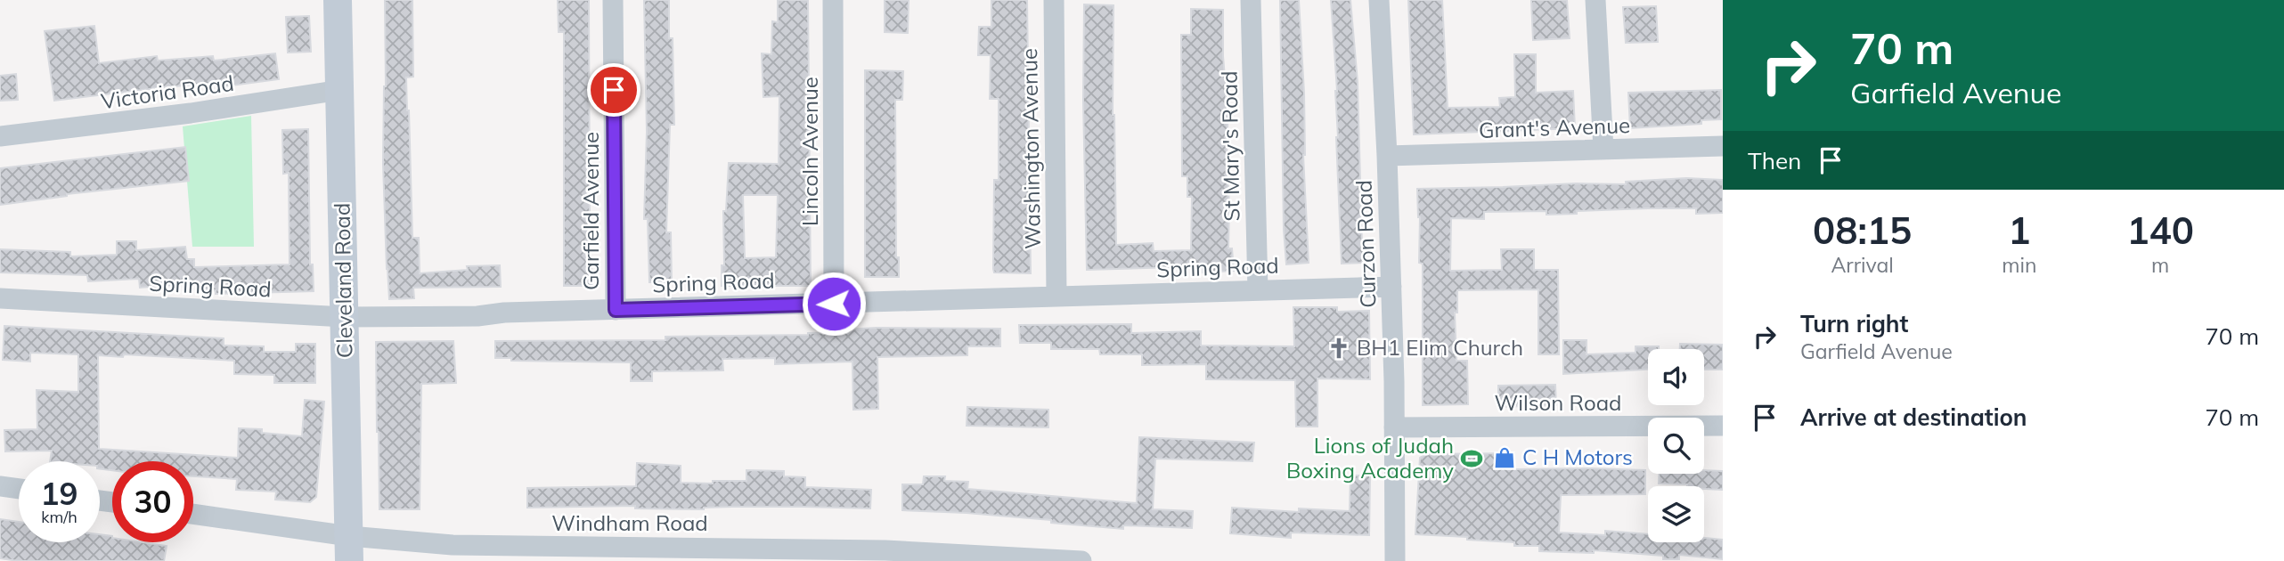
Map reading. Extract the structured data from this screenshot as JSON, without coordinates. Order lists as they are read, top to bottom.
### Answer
{
  "streets": {
    "street": [
      "Victoria Road",
      "Grant's Avenue",
      "St Mary's Road",
      "Washington Avenue",
      "Lincoln Avenue",
      "Garfield Avenue",
      "Curzon Road",
      "Spring Road",
      "Cleveland Road",
      "Wilson Road",
      "Windham Road"
    ]
  },
  "crossings": [
    ["Victoria Road", "Cleveland Road"],
    ["Grant's Avenue", "Curzon Road"],
    ["St Mary's Road", "Spring Road"],
    ["Washington Avenue", "Spring Road"],
    ["Lincoln Avenue", "Spring Road"],
    ["Garfield Avenue", "Spring Road"],
    ["Curzon Road", "Spring Road"],
    ["Curzon Road", "Wilson Road"],
    ["Spring Road", "Cleveland Road"],
    ["Cleveland Road", "Windham Road"]
  ],
  "places": {
    "church": ["BH1 Elim Church"],
    "shop": ["C H Motors"],
    "sports": ["Lions of Judah Boxing Academy"]
  },
  "page": {
    "turn": ["70 m", "Garfield Avenue"],
    "then": "Then",
    "eta": [
      "08:15",
      "Arrival",
      "1",
      "min",
      "140",
      "m"
    ],
    "list": [
      {
        "name": "Turn right",
        "note": "Garfield Avenue",
        "value": "70 m"
      },
      {
        "name": "Arrive at destination",
        "value": "70 m"
      }
    ],
    "speed": "19 km/h",
    "limit": "30"
  }
}
